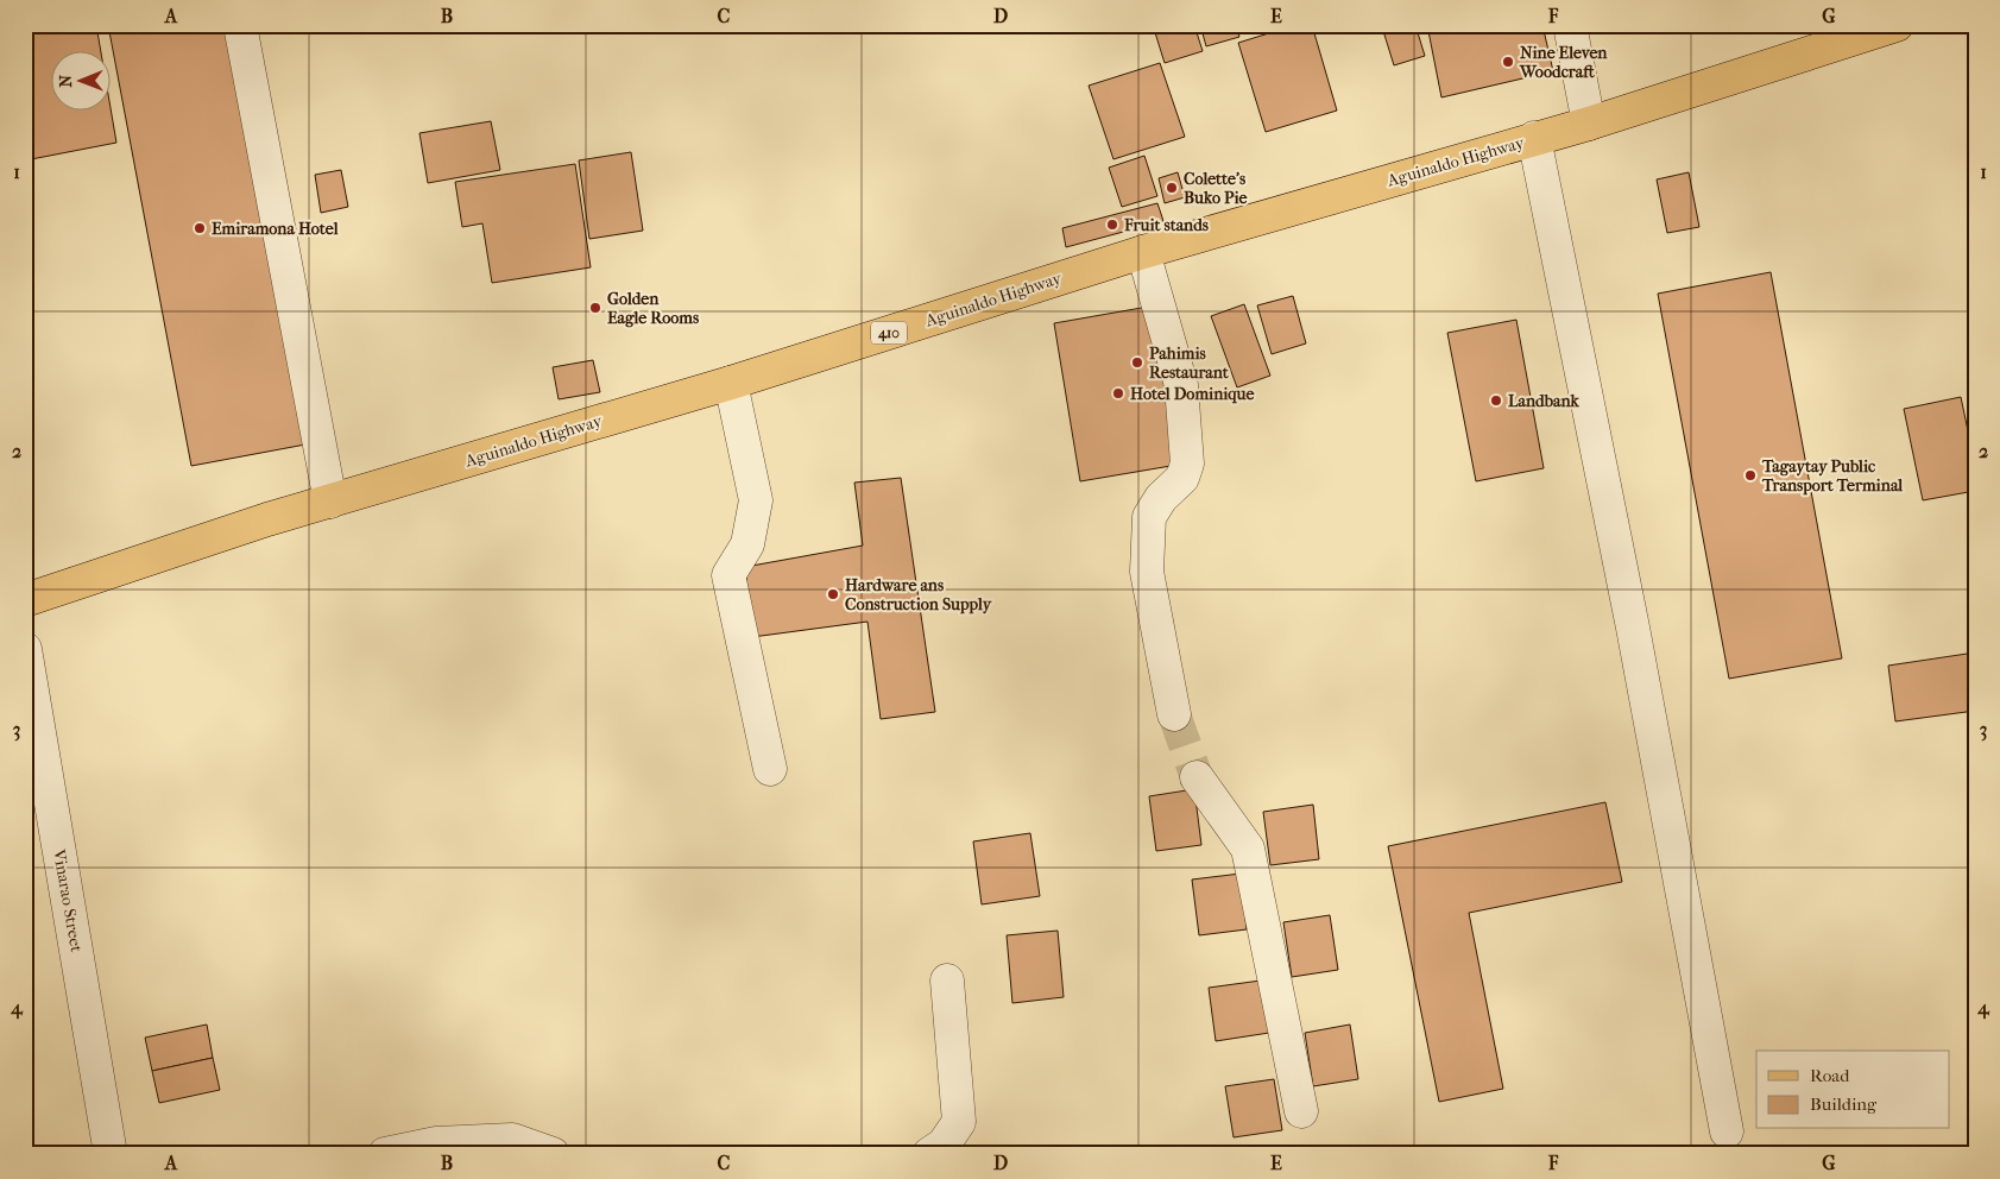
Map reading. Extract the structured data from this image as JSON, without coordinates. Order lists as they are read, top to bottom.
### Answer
{
  "streets": {
    "main road": ["Aguinaldo Highway", "410"],
    "street": ["Vinarao Street"]
  },
  "places": [
    "Nine Eleven Woodcraft",
    "Colette's Buko Pie",
    "Fruit stands",
    "Emiramona Hotel",
    "Golden Eagle Rooms",
    "Pahimis Restaurant",
    "Hotel Dominique",
    "Landbank",
    "Tagaytay Public Transport Terminal",
    "Hardware ans Construction Supply"
  ],
  "legend": ["Road", "Building"],
  "north": "left",
  "grid": {
    "columns": [
      "A",
      "B",
      "C",
      "D",
      "E",
      "F",
      "G"
    ],
    "rows": [
      "1",
      "2",
      "3",
      "4"
    ]
  }
}
